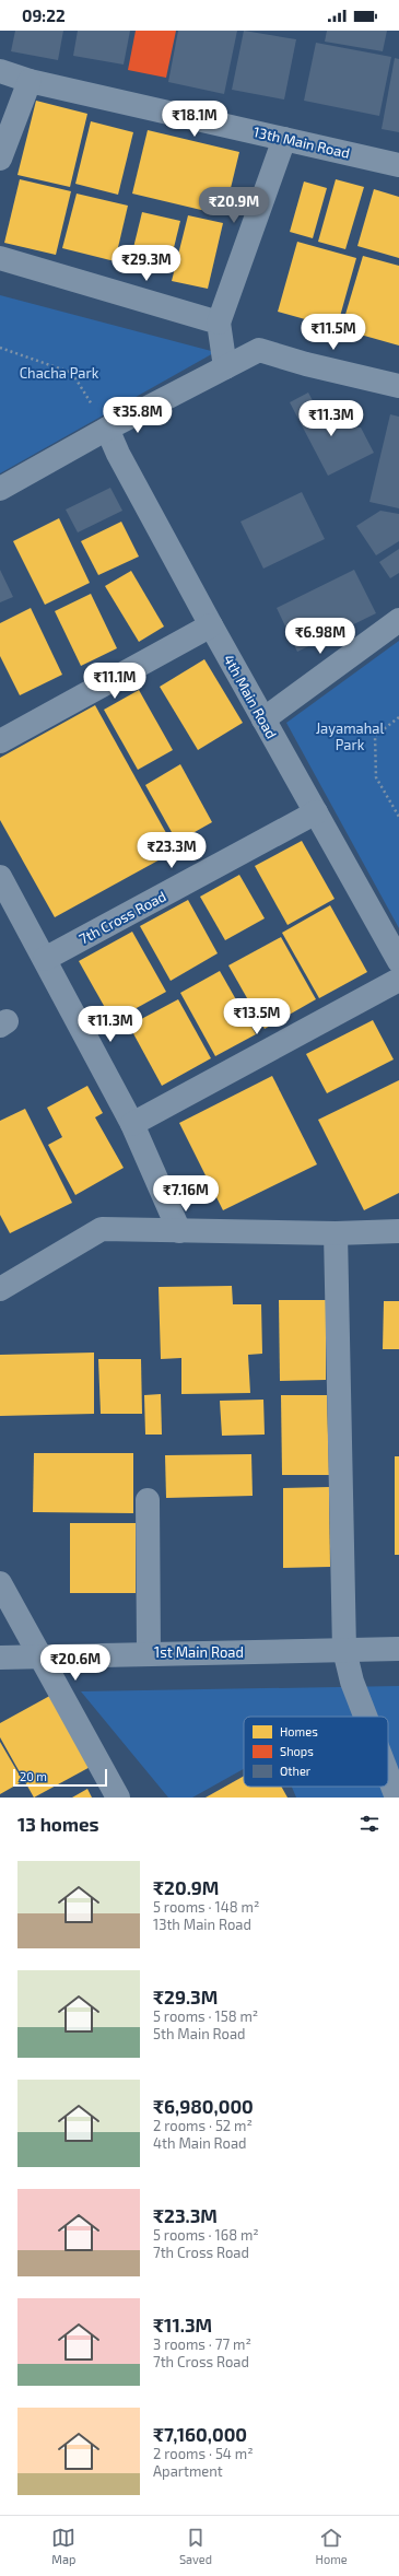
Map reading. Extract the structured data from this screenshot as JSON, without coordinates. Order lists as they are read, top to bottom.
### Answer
{
  "streets": {
    "street": [
      "13th Main Road",
      "4th Main Road",
      "7th Cross Road",
      "1st Main Road"
    ]
  },
  "crossings": [
    ["4th Main Road", "7th Cross Road"]
  ],
  "parks": ["Chacha Park", "Jayamahal Park"],
  "legend": ["Homes", "Shops", "Other"],
  "scale_bar": "20 m",
  "page": {
    "status": "09:22",
    "price": [
      "₹18.1M",
      "₹20.9M",
      "₹29.3M",
      "₹11.5M",
      "₹35.8M",
      "₹11.3M",
      "₹6.98M",
      "₹11.1M",
      "₹23.3M",
      "₹13.5M",
      "₹11.3M",
      "₹7.16M",
      "₹20.6M"
    ],
    "scale": "20 m",
    "heading": "13 homes",
    "list": [
      {
        "name": "₹20.9M",
        "note": "5 rooms · 148 m² · 13th Main Road"
      },
      {
        "name": "₹29.3M",
        "note": "5 rooms · 158 m² · 5th Main Road"
      },
      {
        "name": "₹6,980,000",
        "note": "2 rooms · 52 m² · 4th Main Road"
      },
      {
        "name": "₹23.3M",
        "note": "5 rooms · 168 m² · 7th Cross Road"
      },
      {
        "name": "₹11.3M",
        "note": "3 rooms · 77 m² · 7th Cross Road"
      },
      {
        "name": "₹7,160,000",
        "note": "2 rooms · 54 m² · Apartment"
      }
    ],
    "tabs": ["Map", "Saved", "Home"]
  }
}
